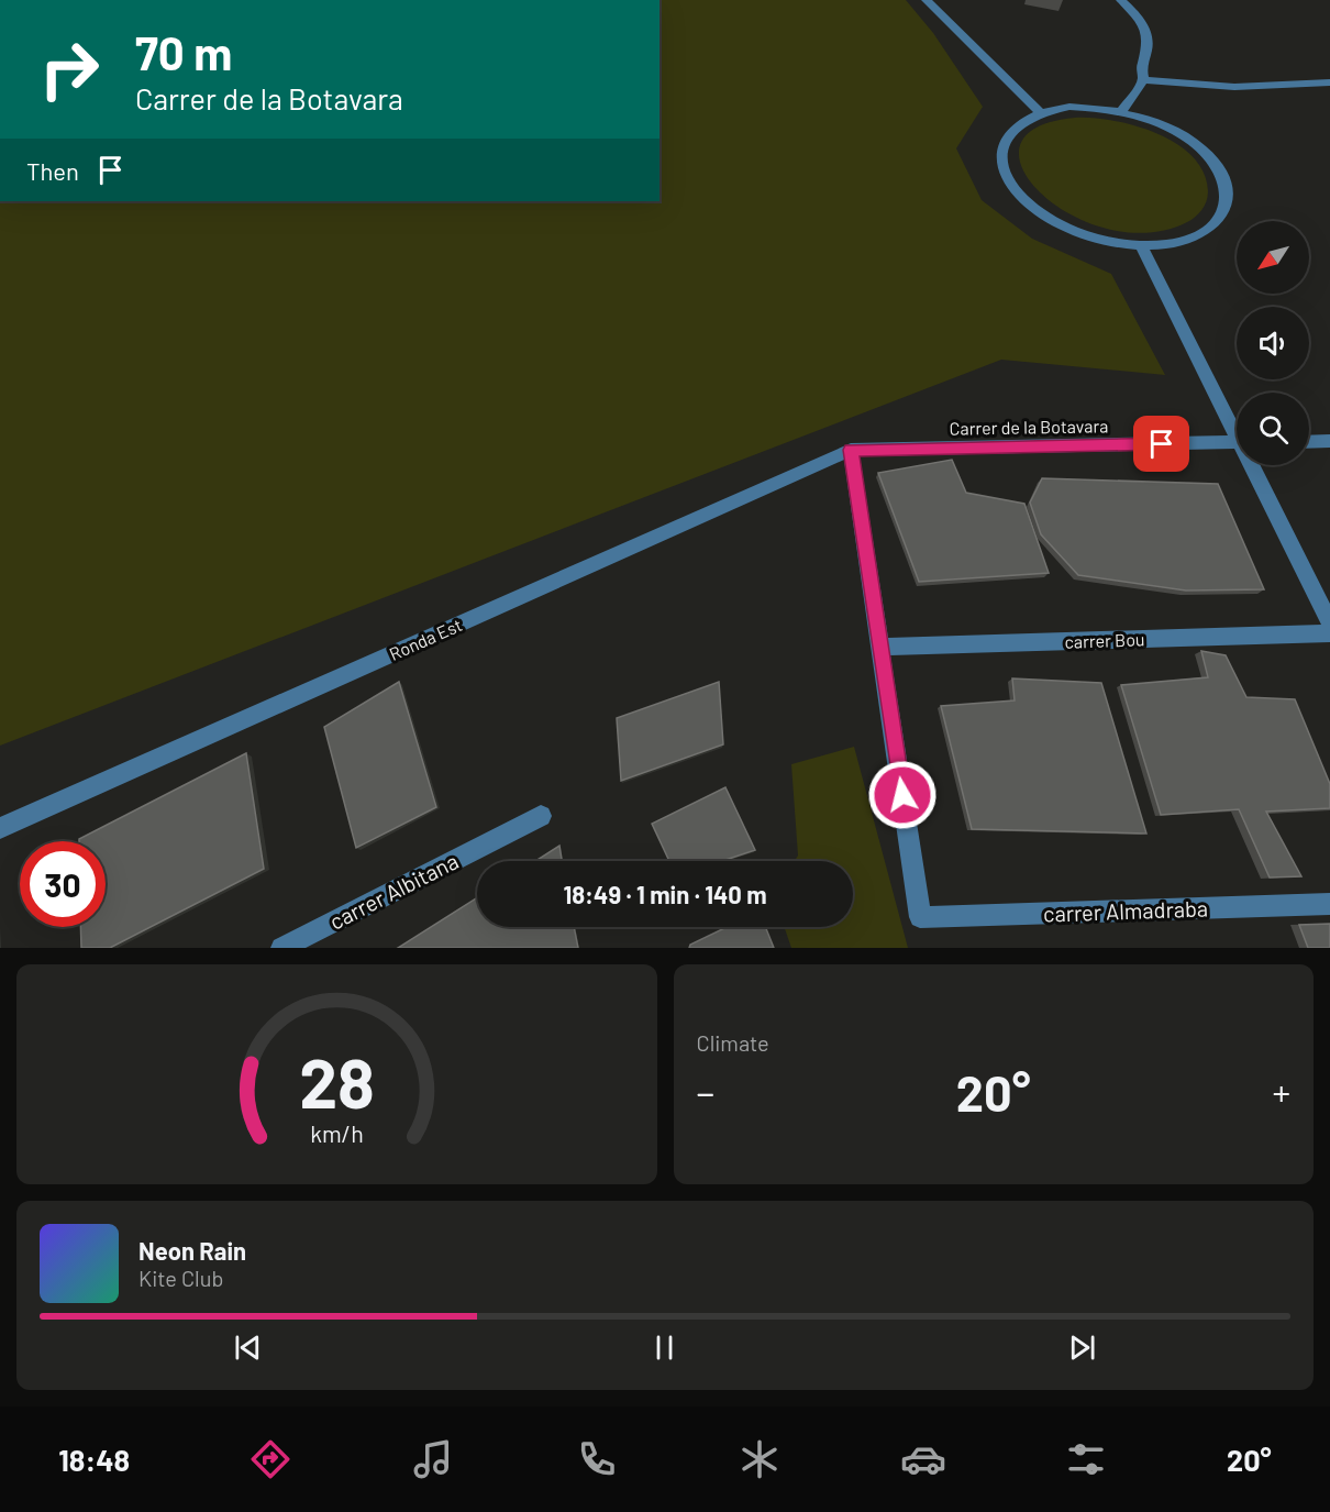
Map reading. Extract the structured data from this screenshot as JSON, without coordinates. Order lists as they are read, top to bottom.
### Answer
{
  "streets": {
    "street": [
      "Carrer de la Botavara",
      "Ronda Est",
      "carrer Bou",
      "carrer Albitana",
      "carrer Almadraba"
    ]
  },
  "crossings": [
    ["Carrer de la Botavara", "Ronda Est"],
    ["carrer Bou", "carrer Almadraba"]
  ],
  "north": "bottom left",
  "page": {
    "turn": ["70 m", "Carrer de la Botavara"],
    "then": "Then",
    "limit": "30",
    "trip": "18:49 · 1 min · 140 m",
    "tile": "Climate",
    "heat": ["−", "20°", "+"],
    "song": ["Neon Rain", "Kite Club"],
    "tabs": ["18:48", "20°"],
    "gauge": ["28", "km/h"]
  }
}
